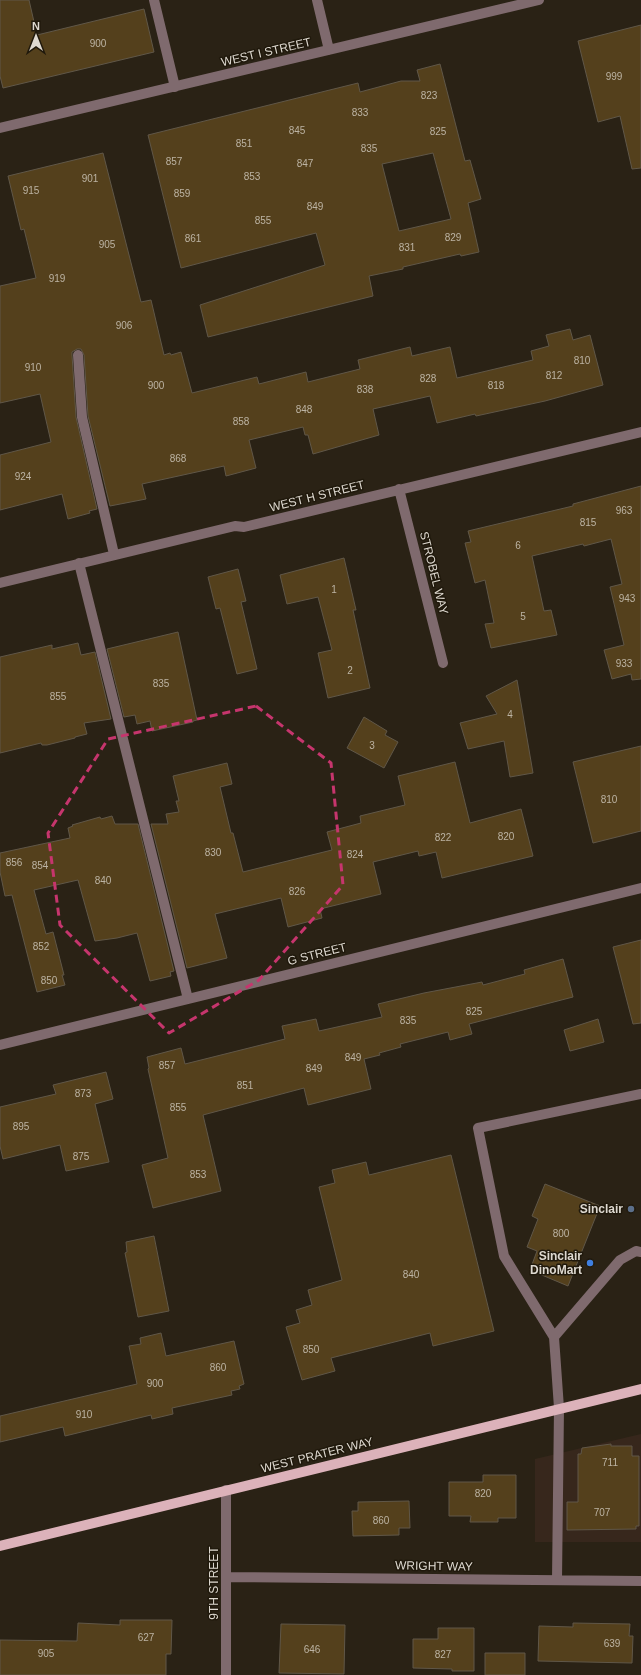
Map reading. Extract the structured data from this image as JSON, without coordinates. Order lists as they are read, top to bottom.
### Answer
{
  "streets": {
    "main road": ["WEST PRATER WAY"],
    "street": [
      "WEST I STREET",
      "WEST H STREET",
      "STROBEL WAY",
      "G STREET",
      "WRIGHT WAY",
      "9TH STREET"
    ]
  },
  "crossings": [
    ["WEST H STREET", "STROBEL WAY"],
    ["WEST PRATER WAY", "9TH STREET"],
    ["WRIGHT WAY", "9TH STREET"]
  ],
  "places": ["Sinclair", "Sinclair DinoMart"],
  "house_numbers": [
    "900",
    "999",
    "823",
    "833",
    "845",
    "825",
    "851",
    "835",
    "857",
    "847",
    "853",
    "901",
    "915",
    "859",
    "849",
    "855",
    "829",
    "861",
    "905",
    "831",
    "919",
    "906",
    "810",
    "910",
    "812",
    "828",
    "900",
    "818",
    "838",
    "848",
    "858",
    "868",
    "924",
    "963",
    "815",
    "6",
    "1",
    "943",
    "5",
    "933",
    "2",
    "835",
    "855",
    "4",
    "3",
    "810",
    "820",
    "822",
    "830",
    "824",
    "856",
    "854",
    "840",
    "826",
    "852",
    "850",
    "825",
    "835",
    "849",
    "857",
    "849",
    "851",
    "873",
    "855",
    "895",
    "875",
    "853",
    "800",
    "840",
    "850",
    "860",
    "900",
    "910",
    "711",
    "820",
    "707",
    "860",
    "627",
    "639",
    "646",
    "905",
    "827"
  ],
  "north": "top"
}
